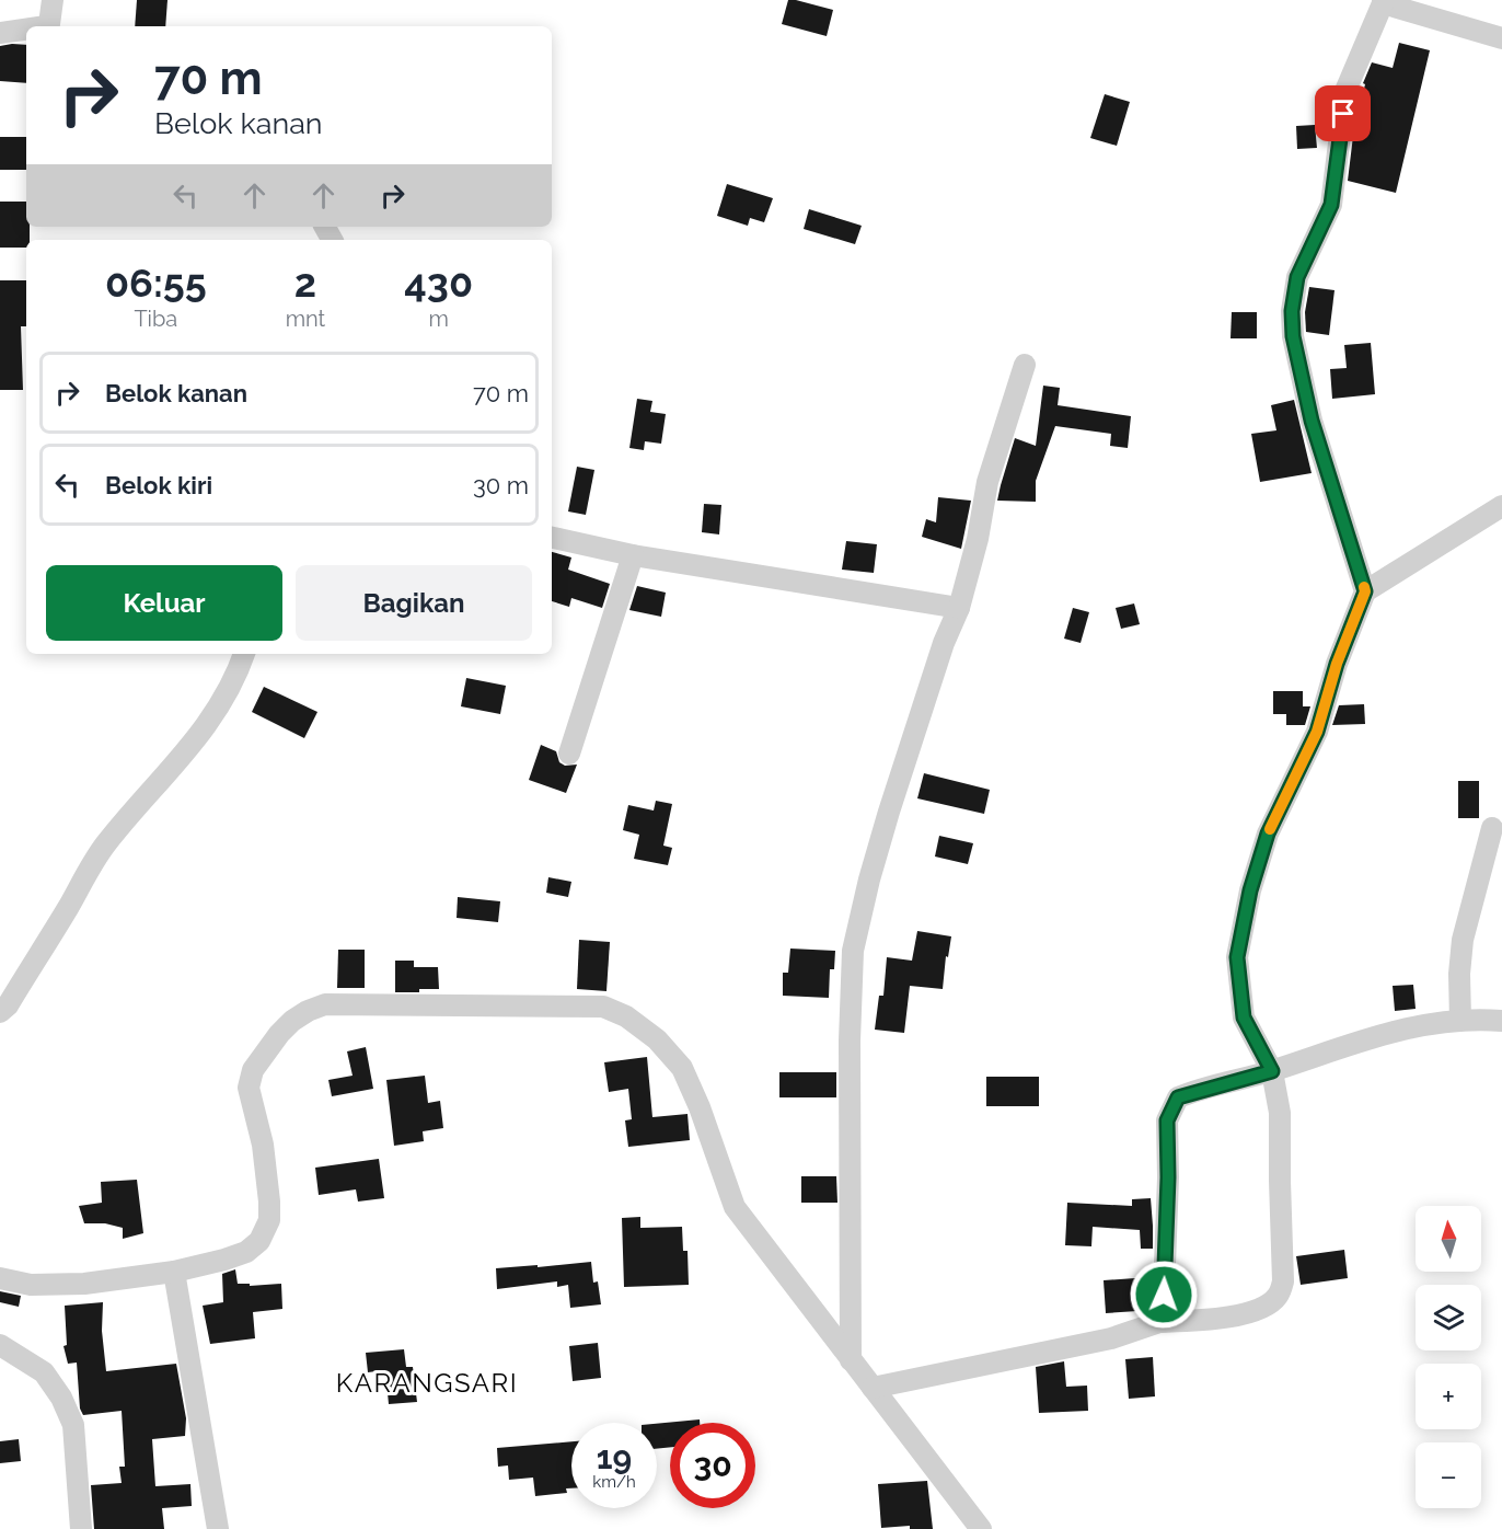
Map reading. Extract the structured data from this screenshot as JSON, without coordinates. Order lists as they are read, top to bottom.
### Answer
{
  "districts": ["KARANGSARI"],
  "north": "top",
  "page": {
    "turn": ["70 m", "Belok kanan"],
    "eta": [
      "06:55",
      "Tiba",
      "2",
      "mnt",
      "430",
      "m"
    ],
    "list": [
      {
        "name": "Belok kanan",
        "value": "70 m"
      },
      {
        "name": "Belok kiri",
        "value": "30 m"
      }
    ],
    "buttons": ["Keluar", "Bagikan"],
    "map_buttons": ["+", "−"],
    "speed": "19 km/h",
    "limit": "30"
  }
}
